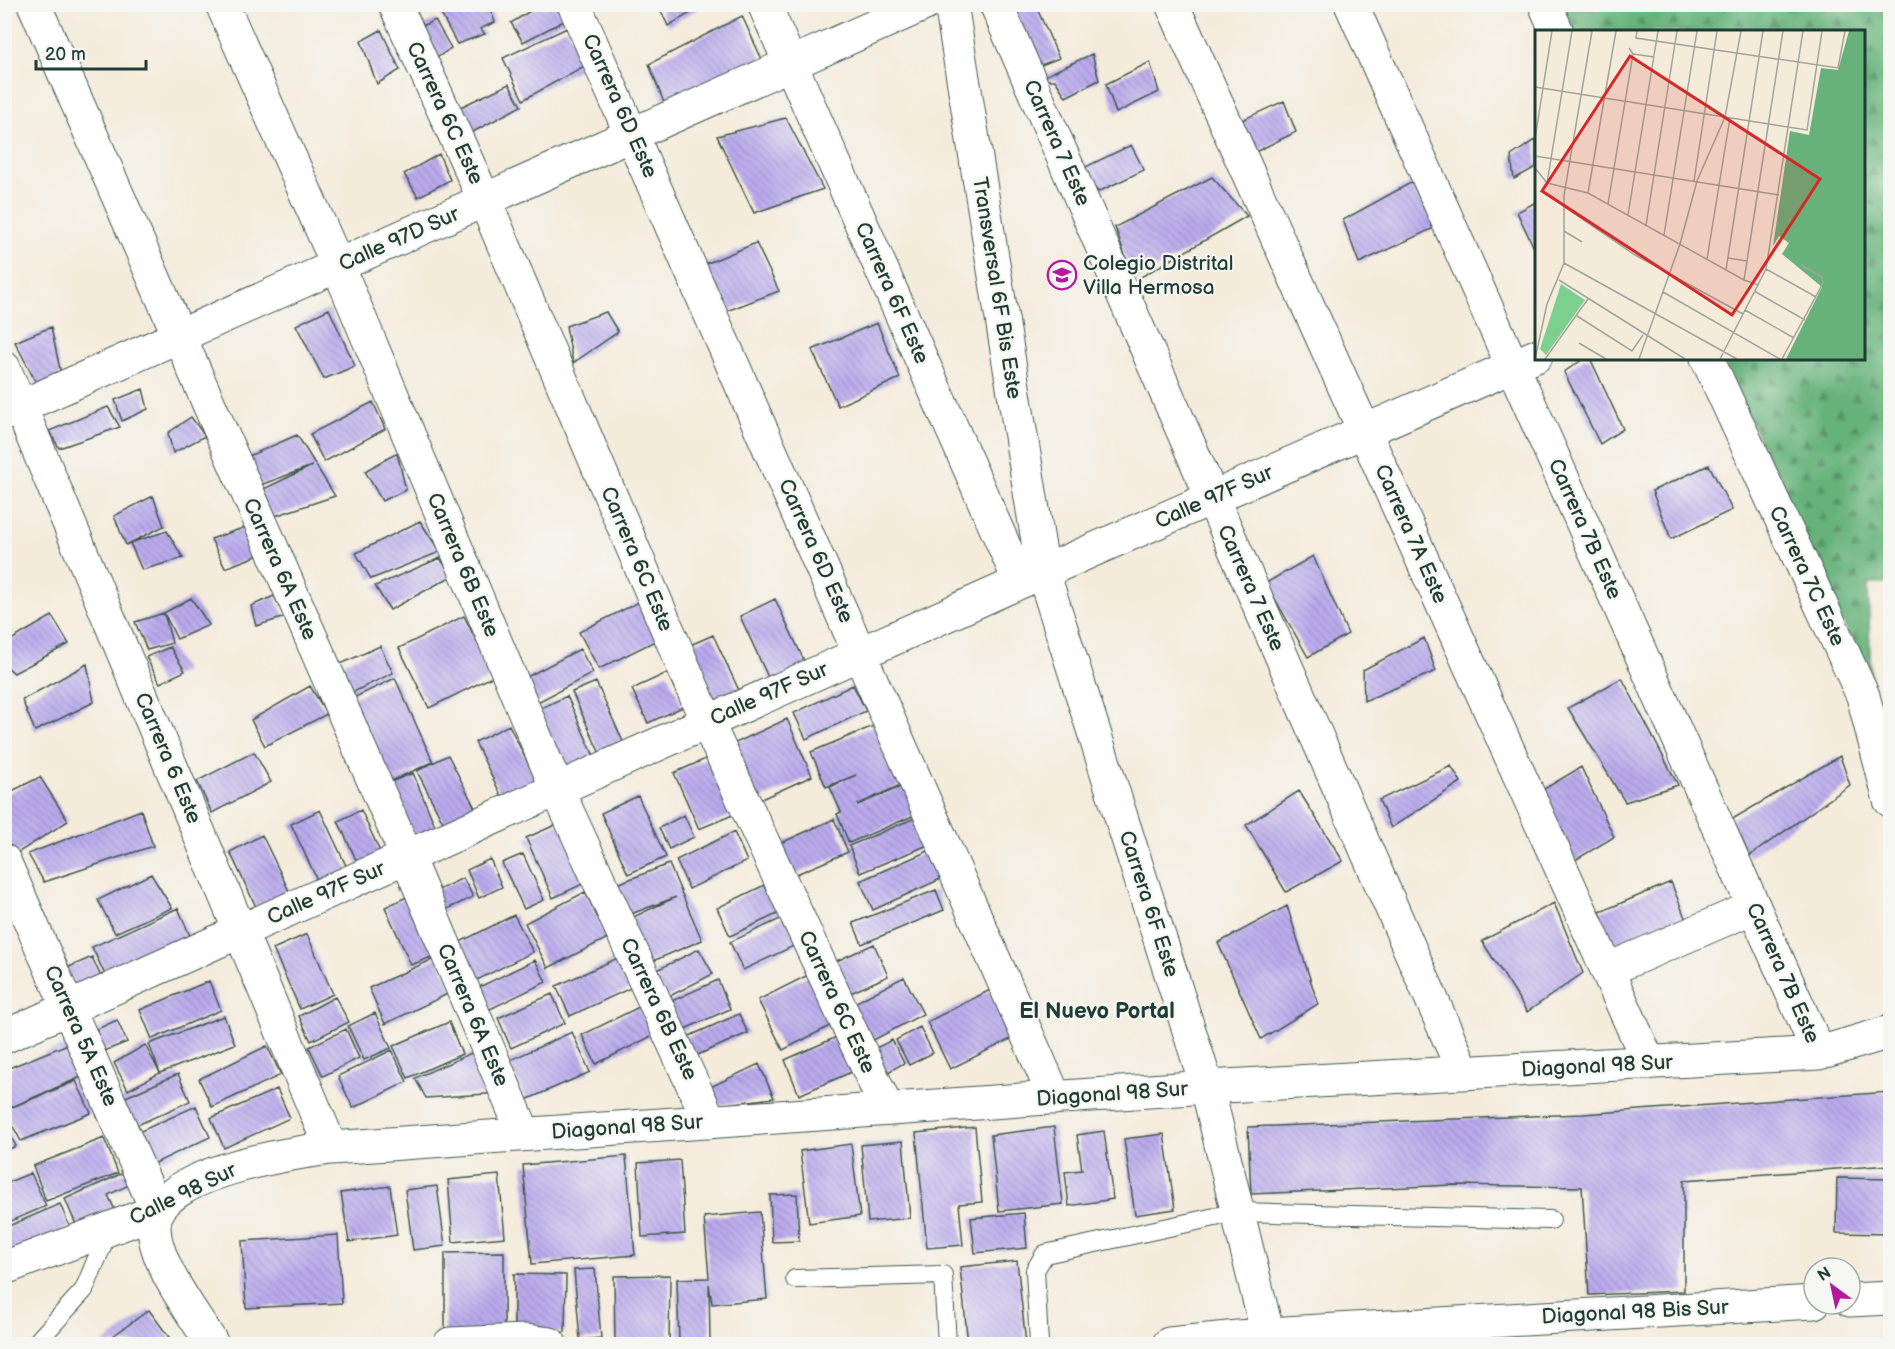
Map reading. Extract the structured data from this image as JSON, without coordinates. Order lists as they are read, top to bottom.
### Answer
{
  "streets": {
    "street": [
      "Carrera 6D Este",
      "Carrera 6C Este",
      "Carrera 7 Este",
      "Calle 97D Sur",
      "Transversal 6F Bis Este",
      "Carrera 6F Este",
      "Calle 97F Sur",
      "Carrera 7B Este",
      "Carrera 7A Este",
      "Carrera 6B Este",
      "Carrera 6A Este",
      "Carrera 7C Este",
      "Carrera 6 Este",
      "Carrera 5A Este",
      "Diagonal 98 Sur",
      "Calle 98 Sur",
      "Diagonal 98 Bis Sur"
    ]
  },
  "crossings": [
    ["Carrera 6D Este", "Calle 97D Sur"],
    ["Carrera 6D Este", "Calle 97F Sur"],
    ["Carrera 6D Este", "Diagonal 98 Sur"],
    ["Carrera 6C Este", "Calle 97D Sur"],
    ["Carrera 6C Este", "Calle 97F Sur"],
    ["Carrera 6C Este", "Diagonal 98 Sur"],
    ["Carrera 7 Este", "Calle 97F Sur"],
    ["Carrera 7 Este", "Diagonal 98 Sur"],
    ["Calle 97D Sur", "Carrera 6F Este"],
    ["Calle 97D Sur", "Carrera 6B Este"],
    ["Calle 97D Sur", "Carrera 6A Este"],
    ["Calle 97D Sur", "Carrera 6 Este"],
    ["Transversal 6F Bis Este", "Carrera 6F Este"],
    ["Transversal 6F Bis Este", "Calle 97F Sur"],
    ["Carrera 6F Este", "Calle 97F Sur"],
    ["Carrera 6F Este", "Diagonal 98 Sur"],
    ["Carrera 6F Este", "Diagonal 98 Bis Sur"],
    ["Calle 97F Sur", "Carrera 7B Este"],
    ["Calle 97F Sur", "Carrera 7A Este"],
    ["Calle 97F Sur", "Carrera 6B Este"],
    ["Calle 97F Sur", "Carrera 6A Este"],
    ["Calle 97F Sur", "Carrera 6 Este"],
    ["Calle 97F Sur", "Carrera 5A Este"],
    ["Carrera 7B Este", "Diagonal 98 Sur"],
    ["Carrera 7A Este", "Diagonal 98 Sur"],
    ["Carrera 6B Este", "Diagonal 98 Sur"],
    ["Carrera 6A Este", "Diagonal 98 Sur"],
    ["Carrera 6 Este", "Diagonal 98 Sur"],
    ["Carrera 6 Este", "Calle 98 Sur"],
    ["Carrera 5A Este", "Calle 98 Sur"],
    ["Diagonal 98 Sur", "Calle 98 Sur"]
  ],
  "districts": ["El Nuevo Portal"],
  "places": {
    "school or university": ["Colegio Distrital Villa Hermosa"]
  },
  "scale_bar": "20 m",
  "north": "top left"
}
